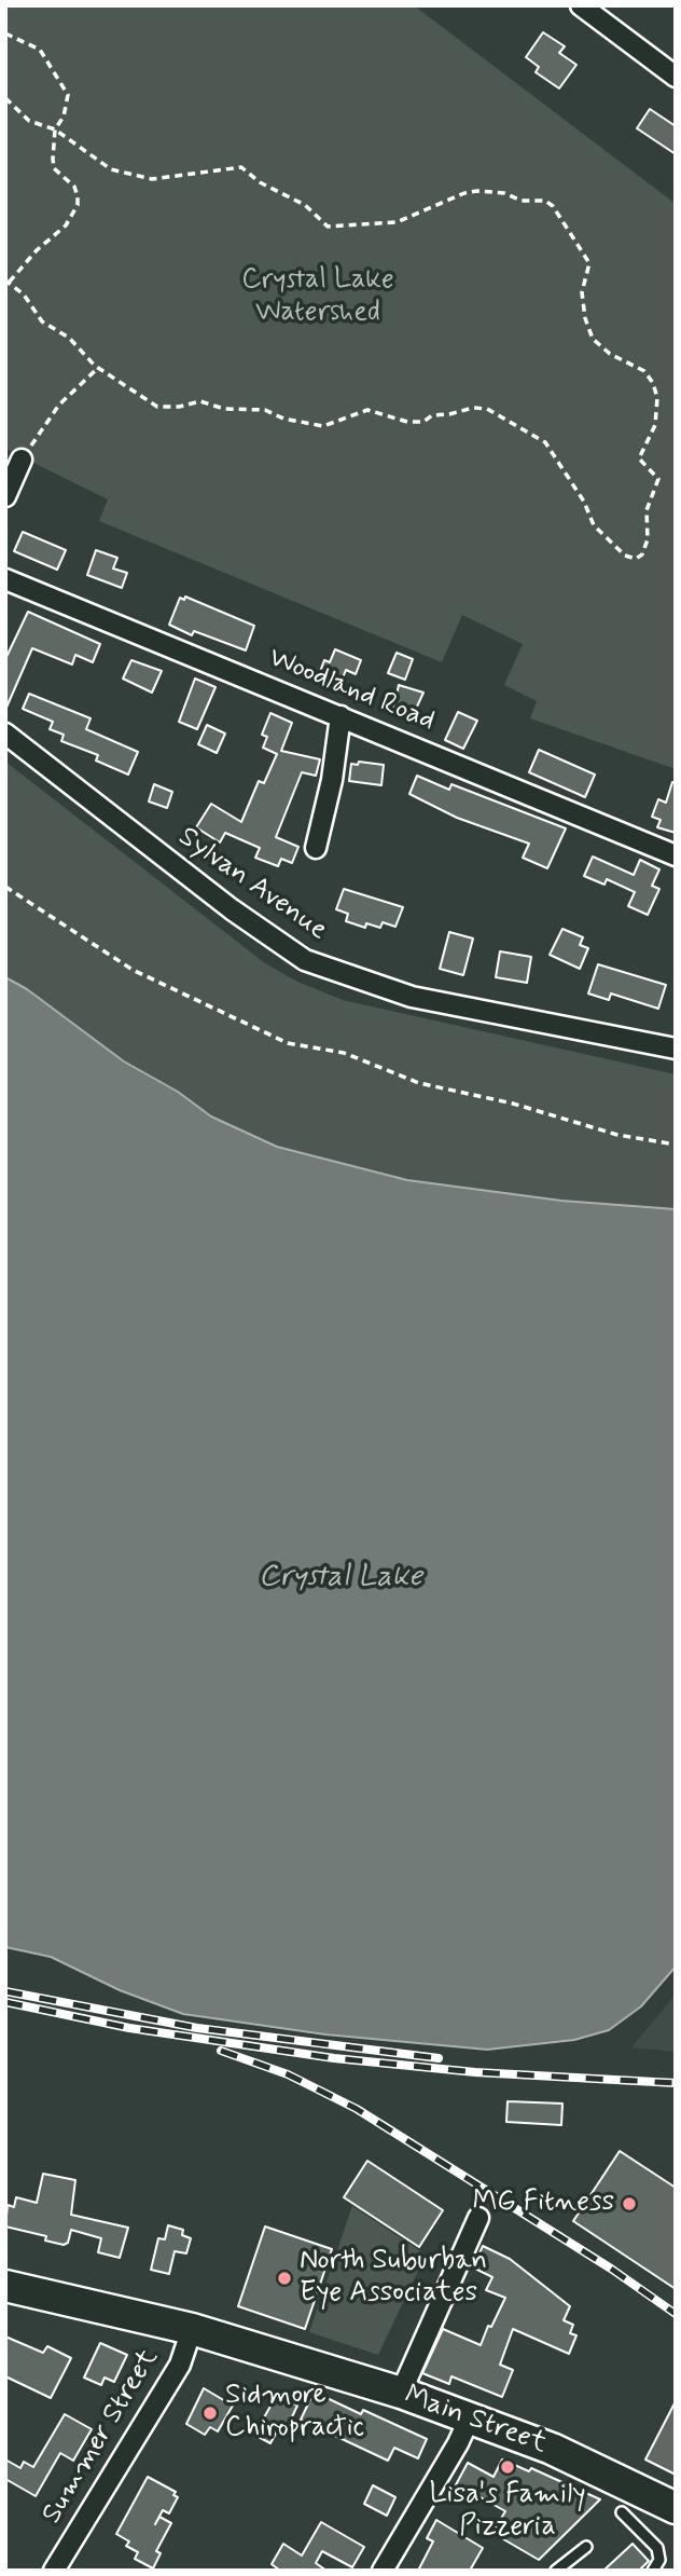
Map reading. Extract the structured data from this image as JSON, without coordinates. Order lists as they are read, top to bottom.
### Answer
{
  "streets": {
    "main road": ["Main Street"],
    "street": ["Woodland Road", "Sylvan Avenue", "Summer Street"]
  },
  "crossings": [
    ["Main Street", "Summer Street"]
  ],
  "water": ["Crystal Lake"],
  "parks": ["Crystal Lake Watershed"],
  "places": [
    "MG Fitness",
    "North Suburban Eye Associates",
    "Sidmore Chiropractic",
    "Lisa's Family Pizzeria"
  ]
}
